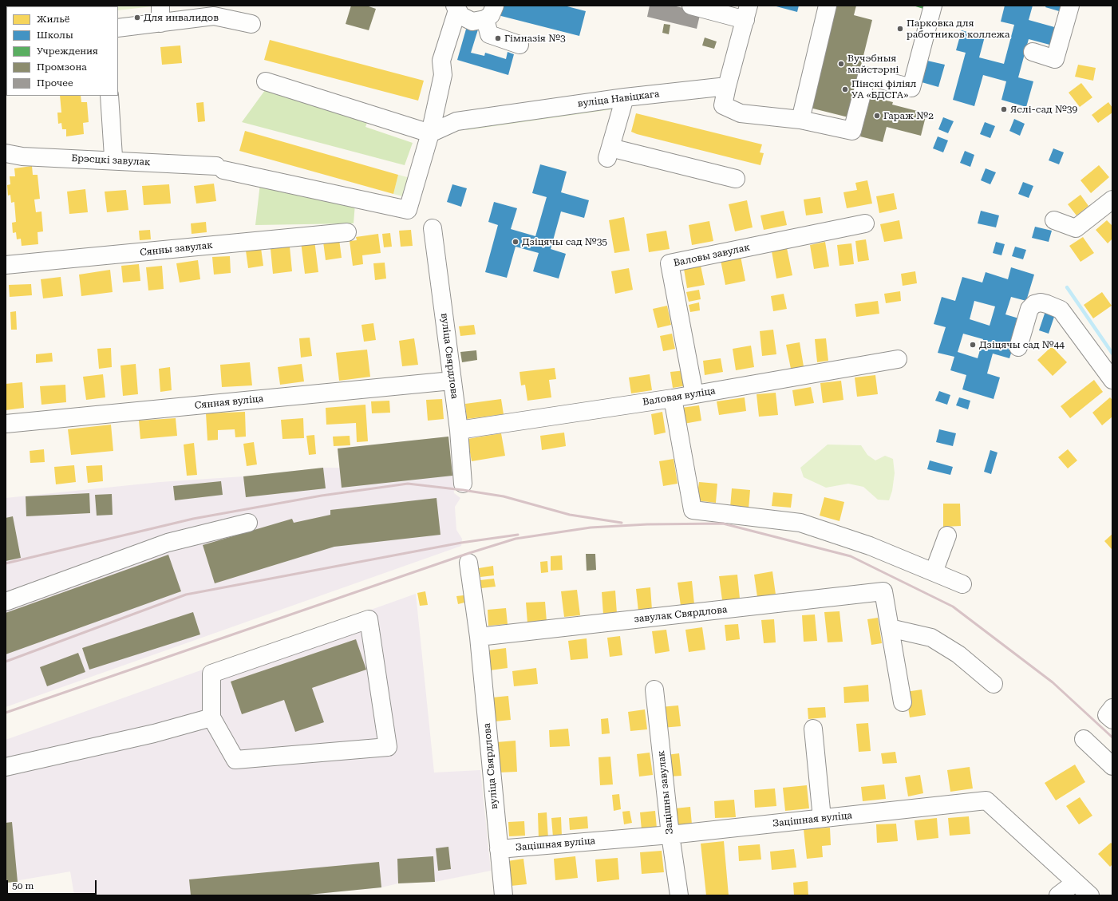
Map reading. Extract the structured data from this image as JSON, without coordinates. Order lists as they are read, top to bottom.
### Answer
{
  "streets": {
    "street": [
      "вуліца Навіцкага",
      "Брэсцкі завулак",
      "Сянны завулак",
      "Валовы завулак",
      "вуліца Свярдлова",
      "Валовая вуліца",
      "Сянная вуліца",
      "завулак Свярдлова",
      "Зацішны завулак",
      "Зацішная вуліца"
    ]
  },
  "crossings": [
    ["вуліца Навіцкага", "Брэсцкі завулак"],
    ["Валовы завулак", "Валовая вуліца"],
    ["вуліца Свярдлова", "Валовая вуліца"],
    ["вуліца Свярдлова", "Сянная вуліца"],
    ["вуліца Свярдлова", "завулак Свярдлова"],
    ["вуліца Свярдлова", "Зацішная вуліца"],
    ["Зацішны завулак", "Зацішная вуліца"]
  ],
  "places": [
    "Для инвалидов",
    "Парковка для работников коллежа",
    "Гімназія №3",
    "Вучэбныя майстэрні",
    "Пінскі філіял УА «БДСГА»",
    "Яслі-сад №39",
    "Гараж №2",
    "Дзіцячы сад №35",
    "Дзіцячы сад №44"
  ],
  "legend": [
    "Жильё",
    "Школы",
    "Учреждения",
    "Промзона",
    "Прочее"
  ],
  "scale_bar": "50 m"
}
